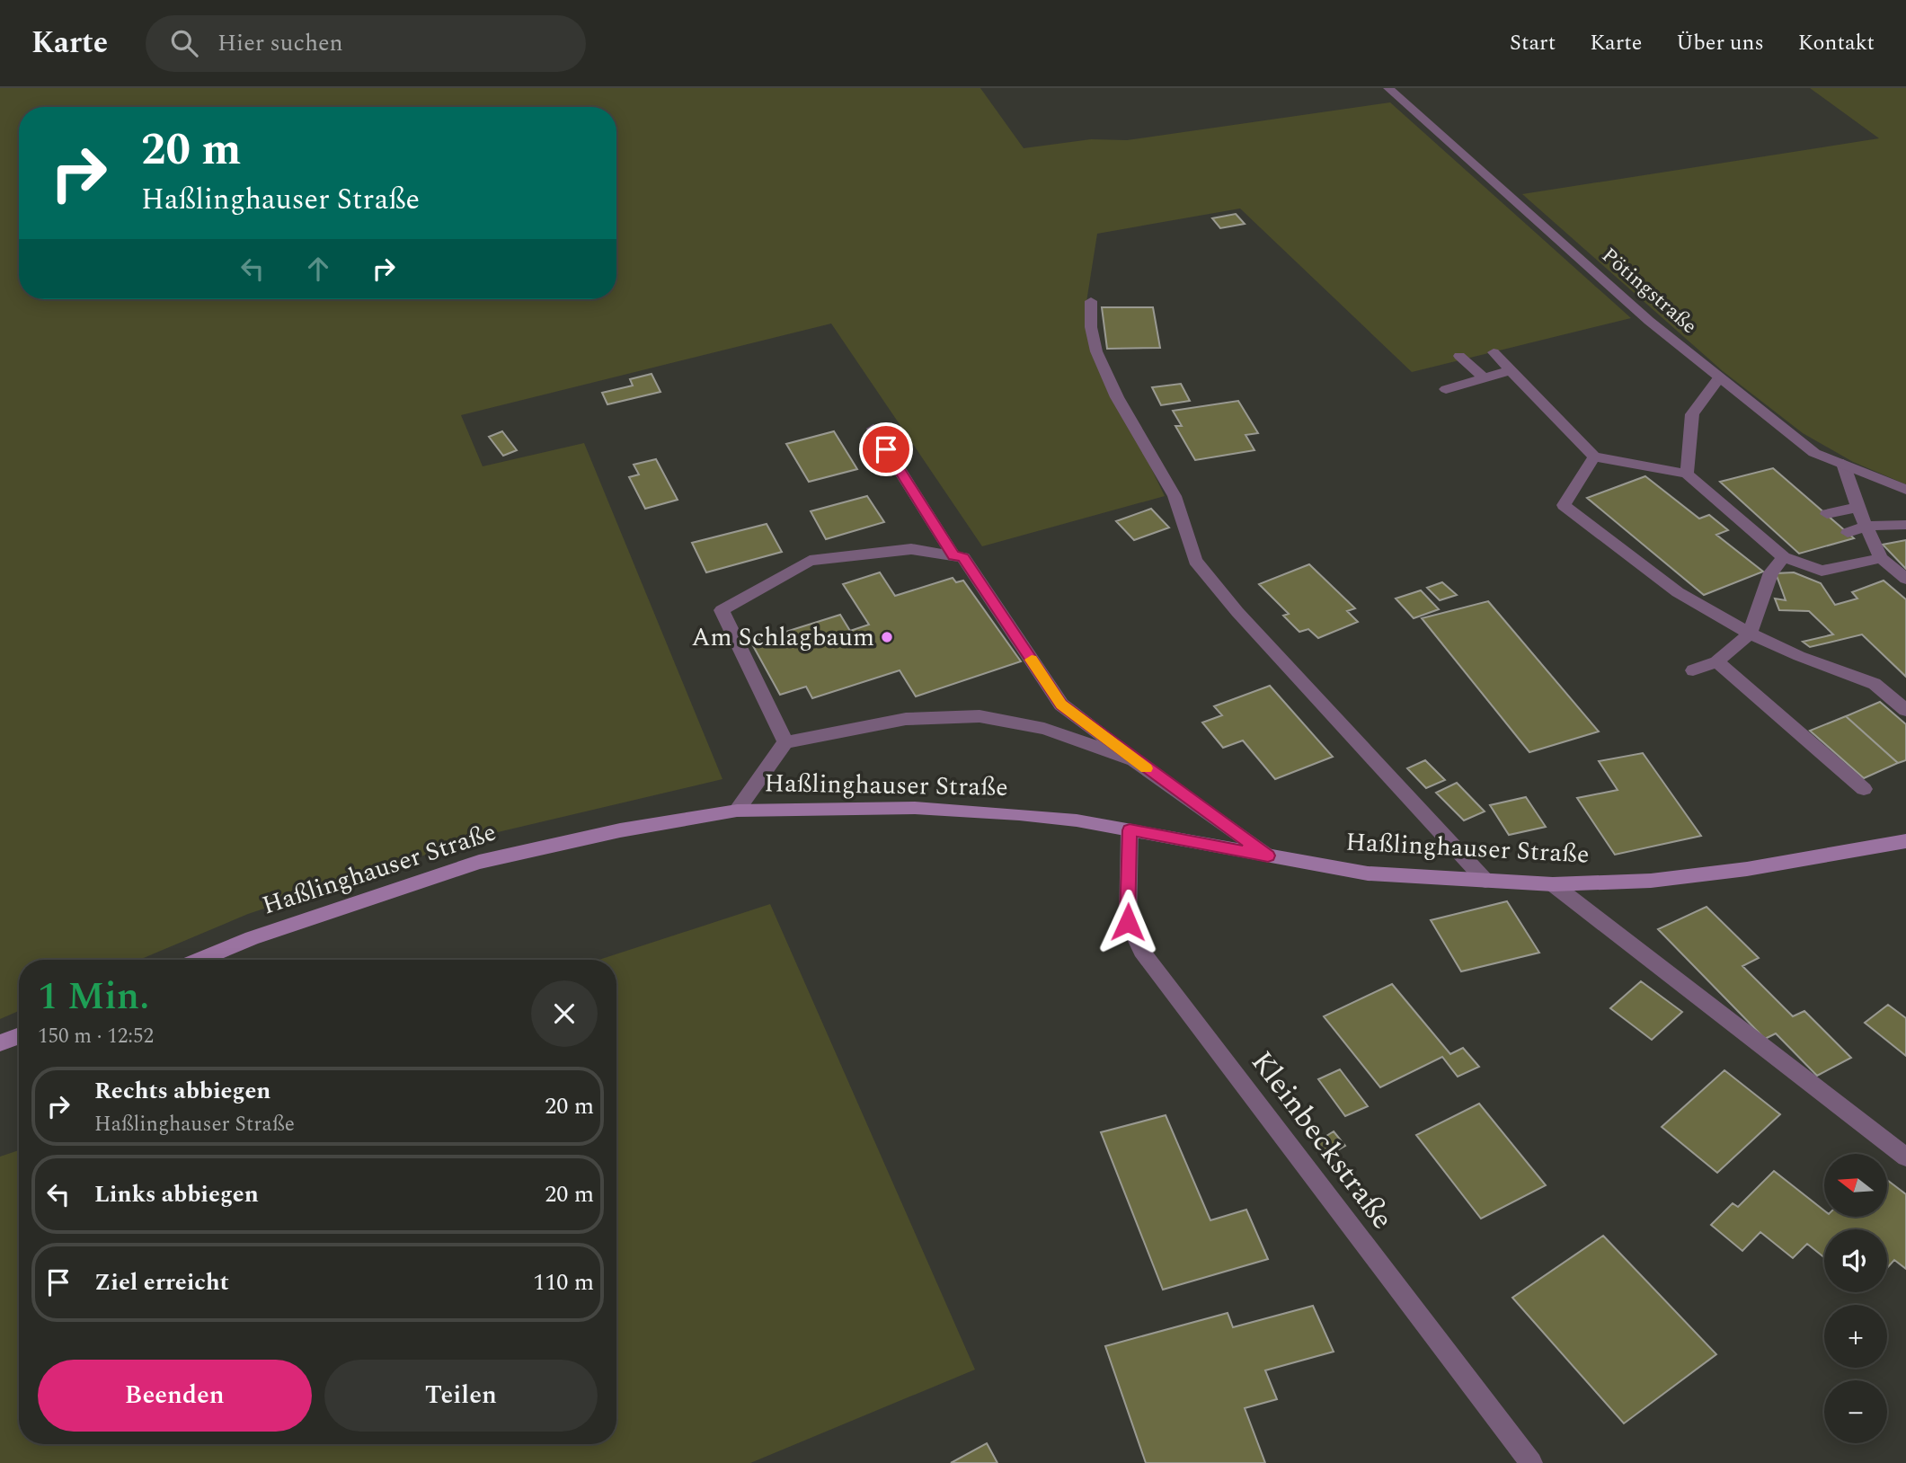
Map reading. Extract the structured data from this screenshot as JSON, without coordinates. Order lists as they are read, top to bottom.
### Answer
{
  "streets": {
    "main road": ["Haßlinghauser Straße"],
    "street": ["Pötingstraße", "Kleinbeckstraße"]
  },
  "crossings": [
    ["Haßlinghauser Straße", "Kleinbeckstraße"]
  ],
  "places": ["Am Schlagbaum"],
  "north": "left",
  "page": {
    "header": "Karte",
    "search": "Hier suchen",
    "nav": [
      "Start",
      "Karte",
      "Über uns",
      "Kontakt"
    ],
    "turn": ["20 m", "Haßlinghauser Straße"],
    "heading": ["1 Min.", "150 m · 12:52"],
    "list": [
      {
        "name": "Rechts abbiegen",
        "note": "Haßlinghauser Straße",
        "value": "20 m"
      },
      {
        "name": "Links abbiegen",
        "value": "20 m"
      },
      {
        "name": "Ziel erreicht",
        "value": "110 m"
      }
    ],
    "map_buttons": ["+", "−"],
    "buttons": ["Beenden", "Teilen"]
  }
}
